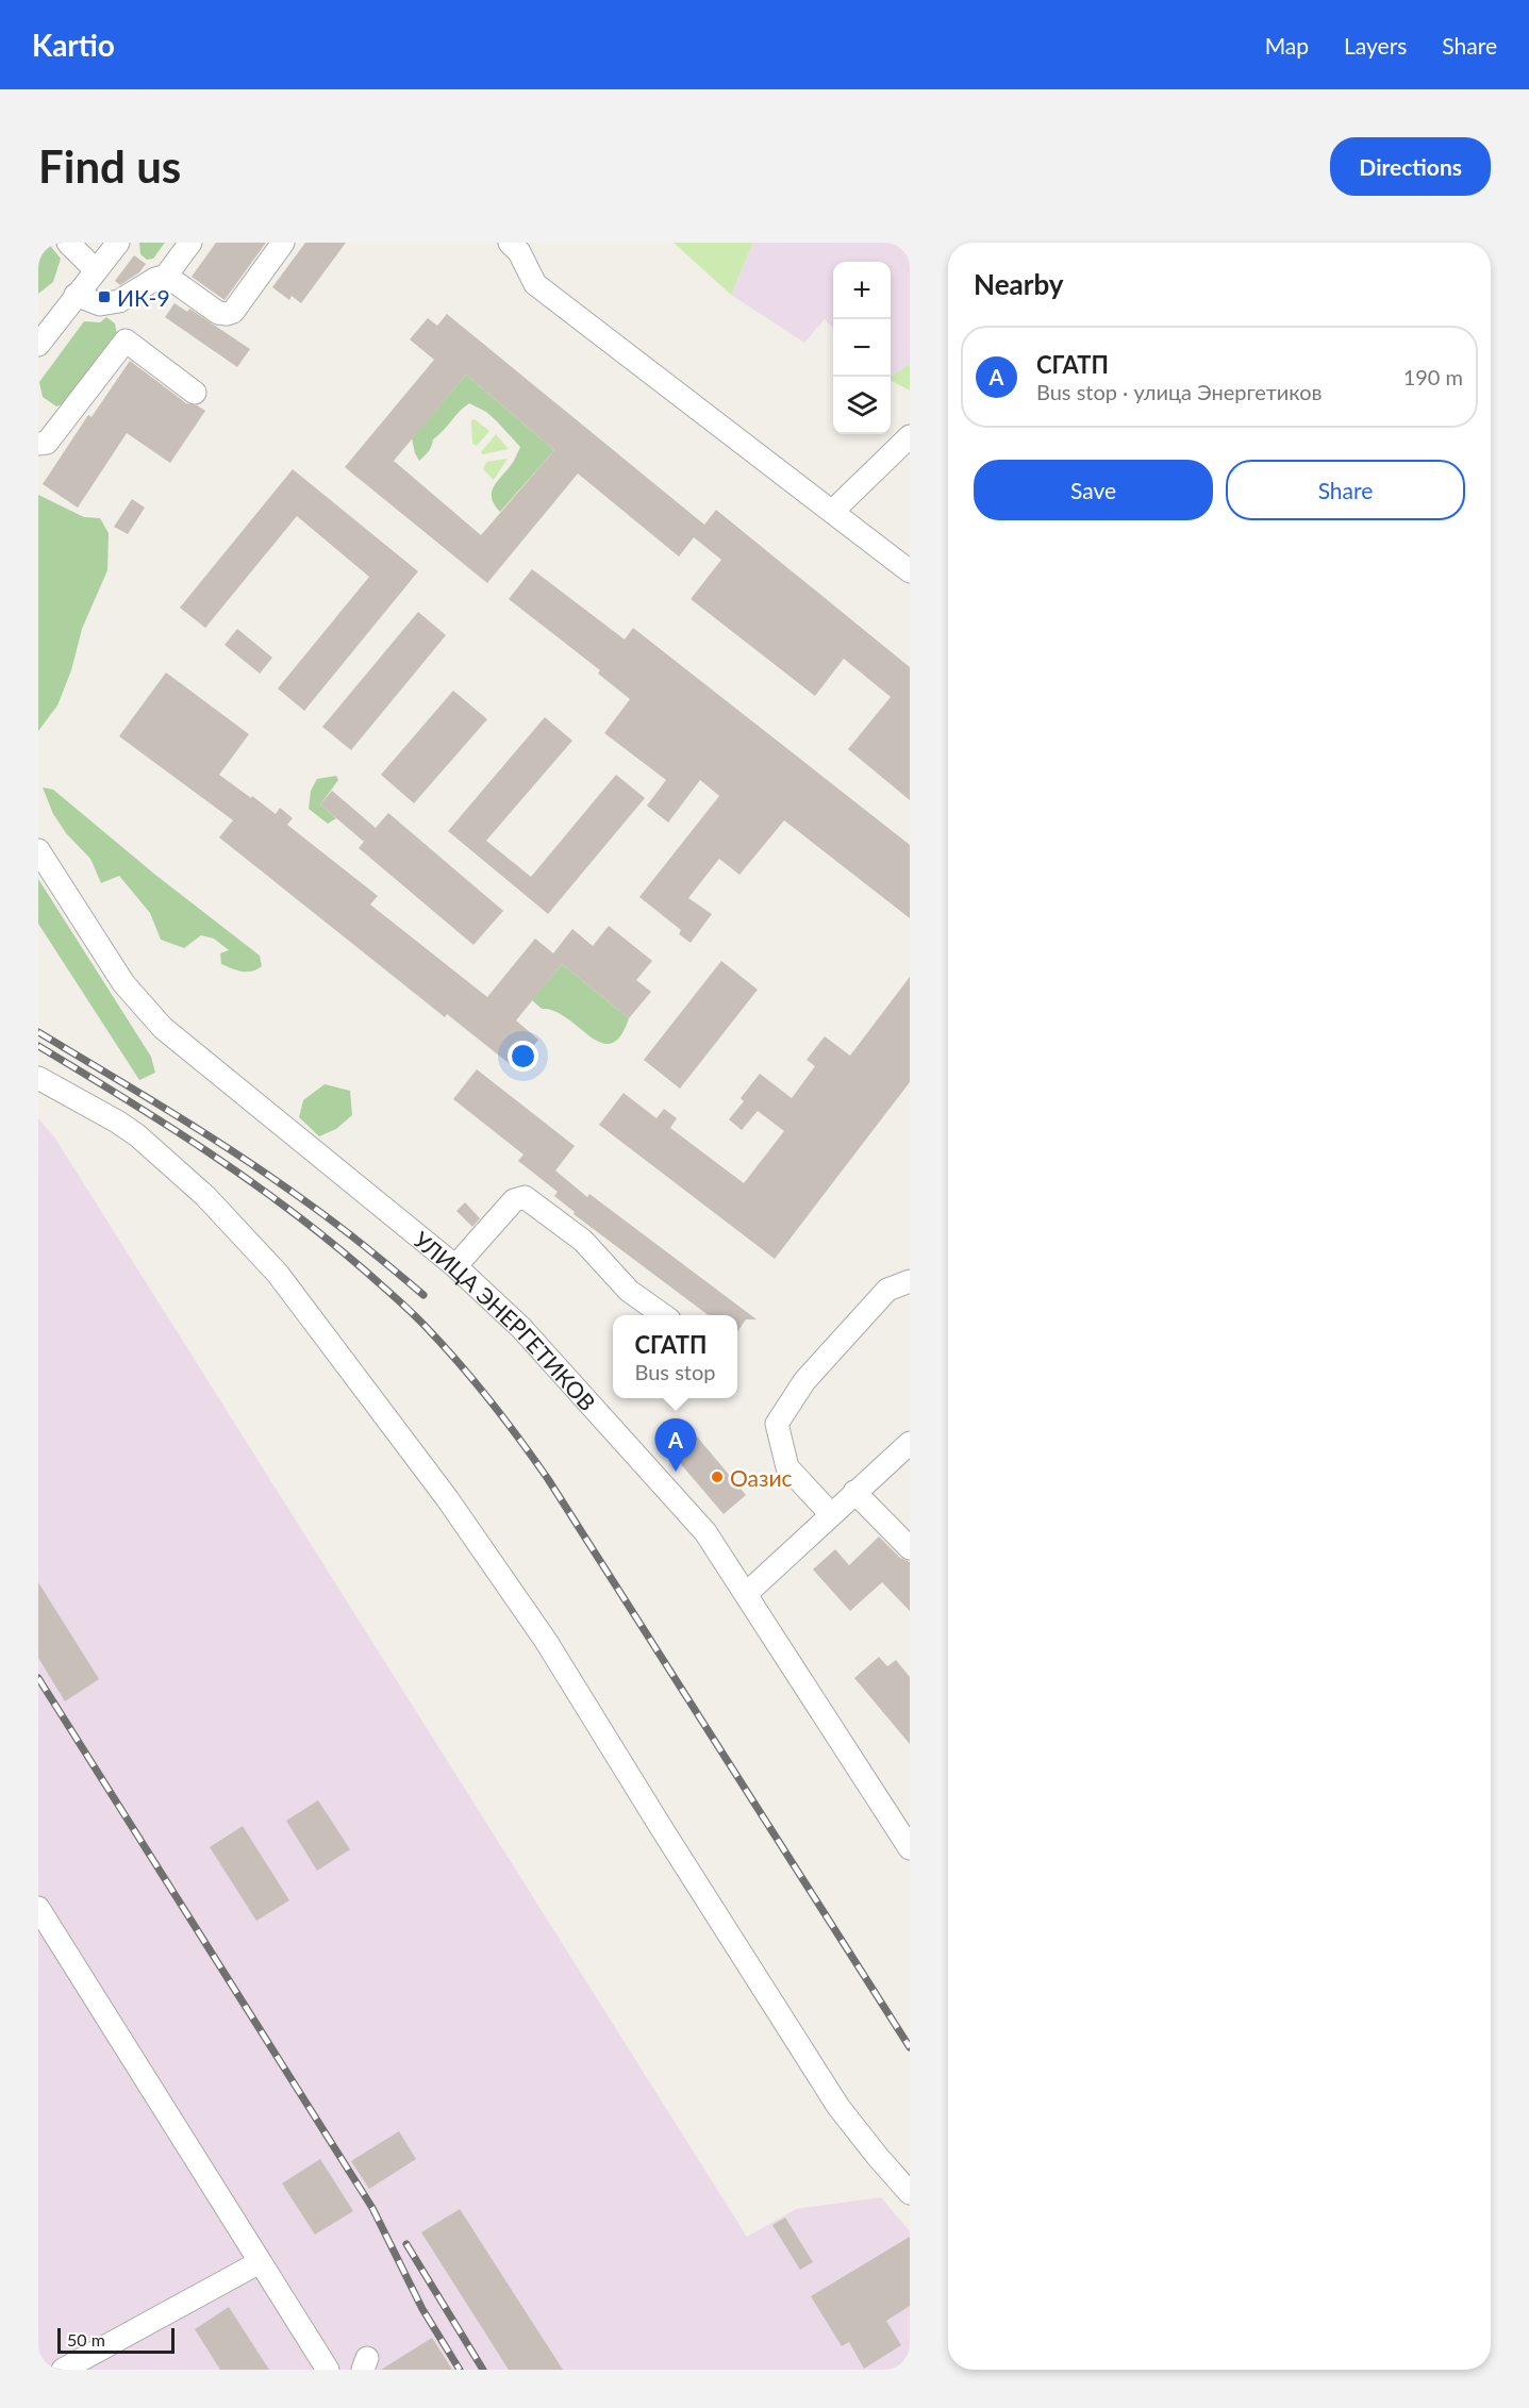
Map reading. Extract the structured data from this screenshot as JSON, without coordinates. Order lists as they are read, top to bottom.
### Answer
{
  "streets": {
    "street": ["УЛИЦА ЭНЕРГЕТИКОВ"]
  },
  "places": {
    "transit": ["ИК-9"],
    "other": ["Оазис"]
  },
  "scale_bar": "50 m",
  "page": {
    "header": "Kartio",
    "nav": ["Map", "Layers", "Share"],
    "buttons": [
      "Directions",
      ["Save", "Share"]
    ],
    "title": "Find us",
    "heading": "Nearby",
    "map_buttons": ["+", "−"],
    "list": [
      {
        "mark": "A",
        "name": "СГАТП",
        "note": "Bus stop · улица Энергетиков",
        "value": "190 m"
      }
    ],
    "popup": ["СГАТП", "Bus stop"],
    "pins": "A",
    "scale": "50 m"
  }
}
